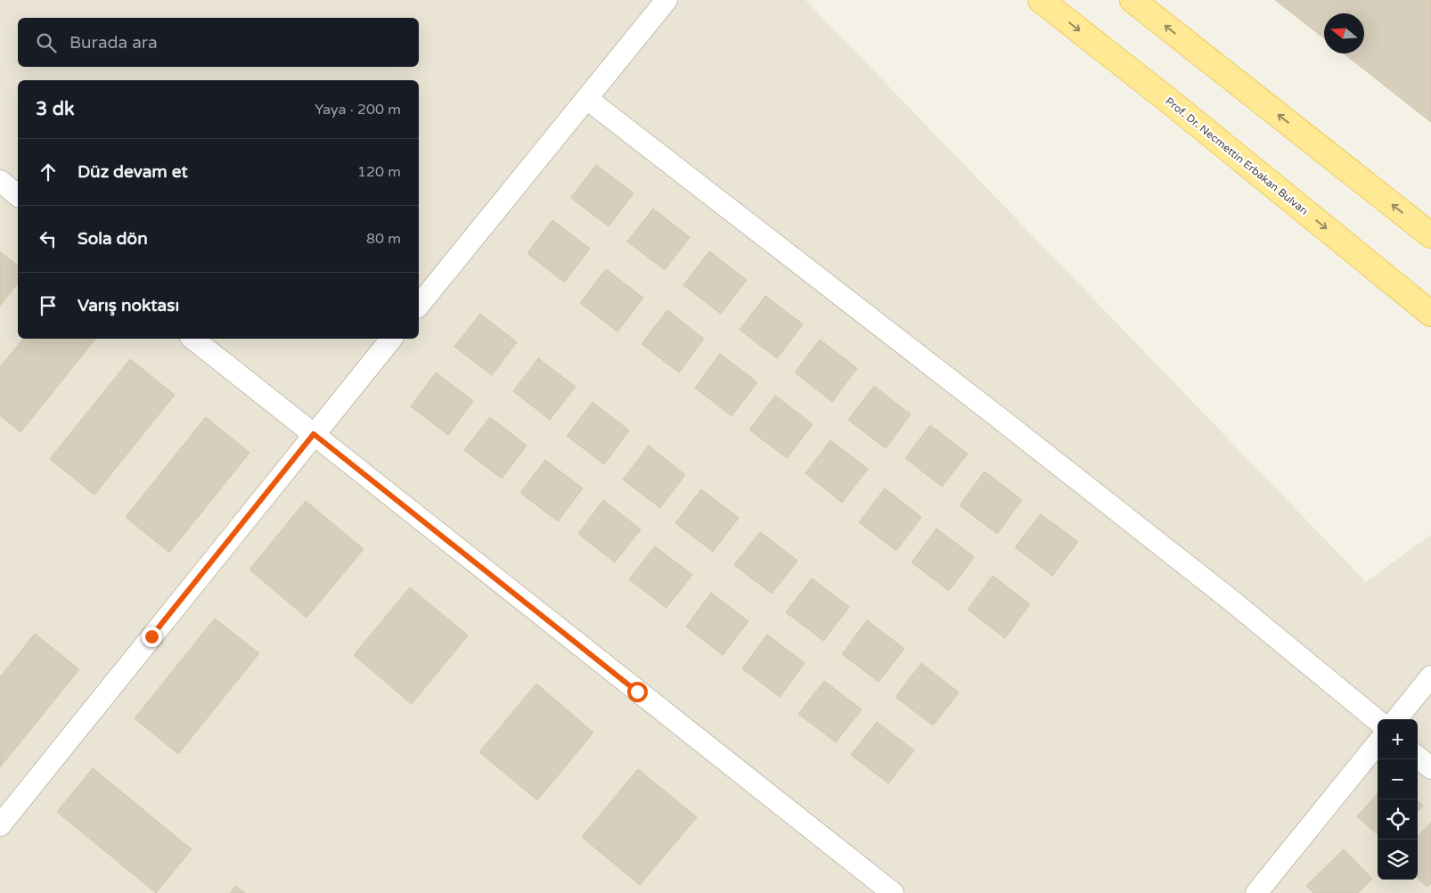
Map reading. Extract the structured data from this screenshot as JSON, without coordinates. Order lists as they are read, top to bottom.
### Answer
{
  "streets": {
    "main road": ["Prof. Dr. Necmettin Erbakan Bulvarı"]
  },
  "north": "left",
  "page": {
    "search": "Burada ara",
    "heading": ["3 dk", "Yaya · 200 m"],
    "list": [
      ["Düz devam et", "120 m"],
      ["Sola dön", "80 m"],
      "Varış noktası"
    ],
    "map_buttons": ["+", "−"]
  }
}
